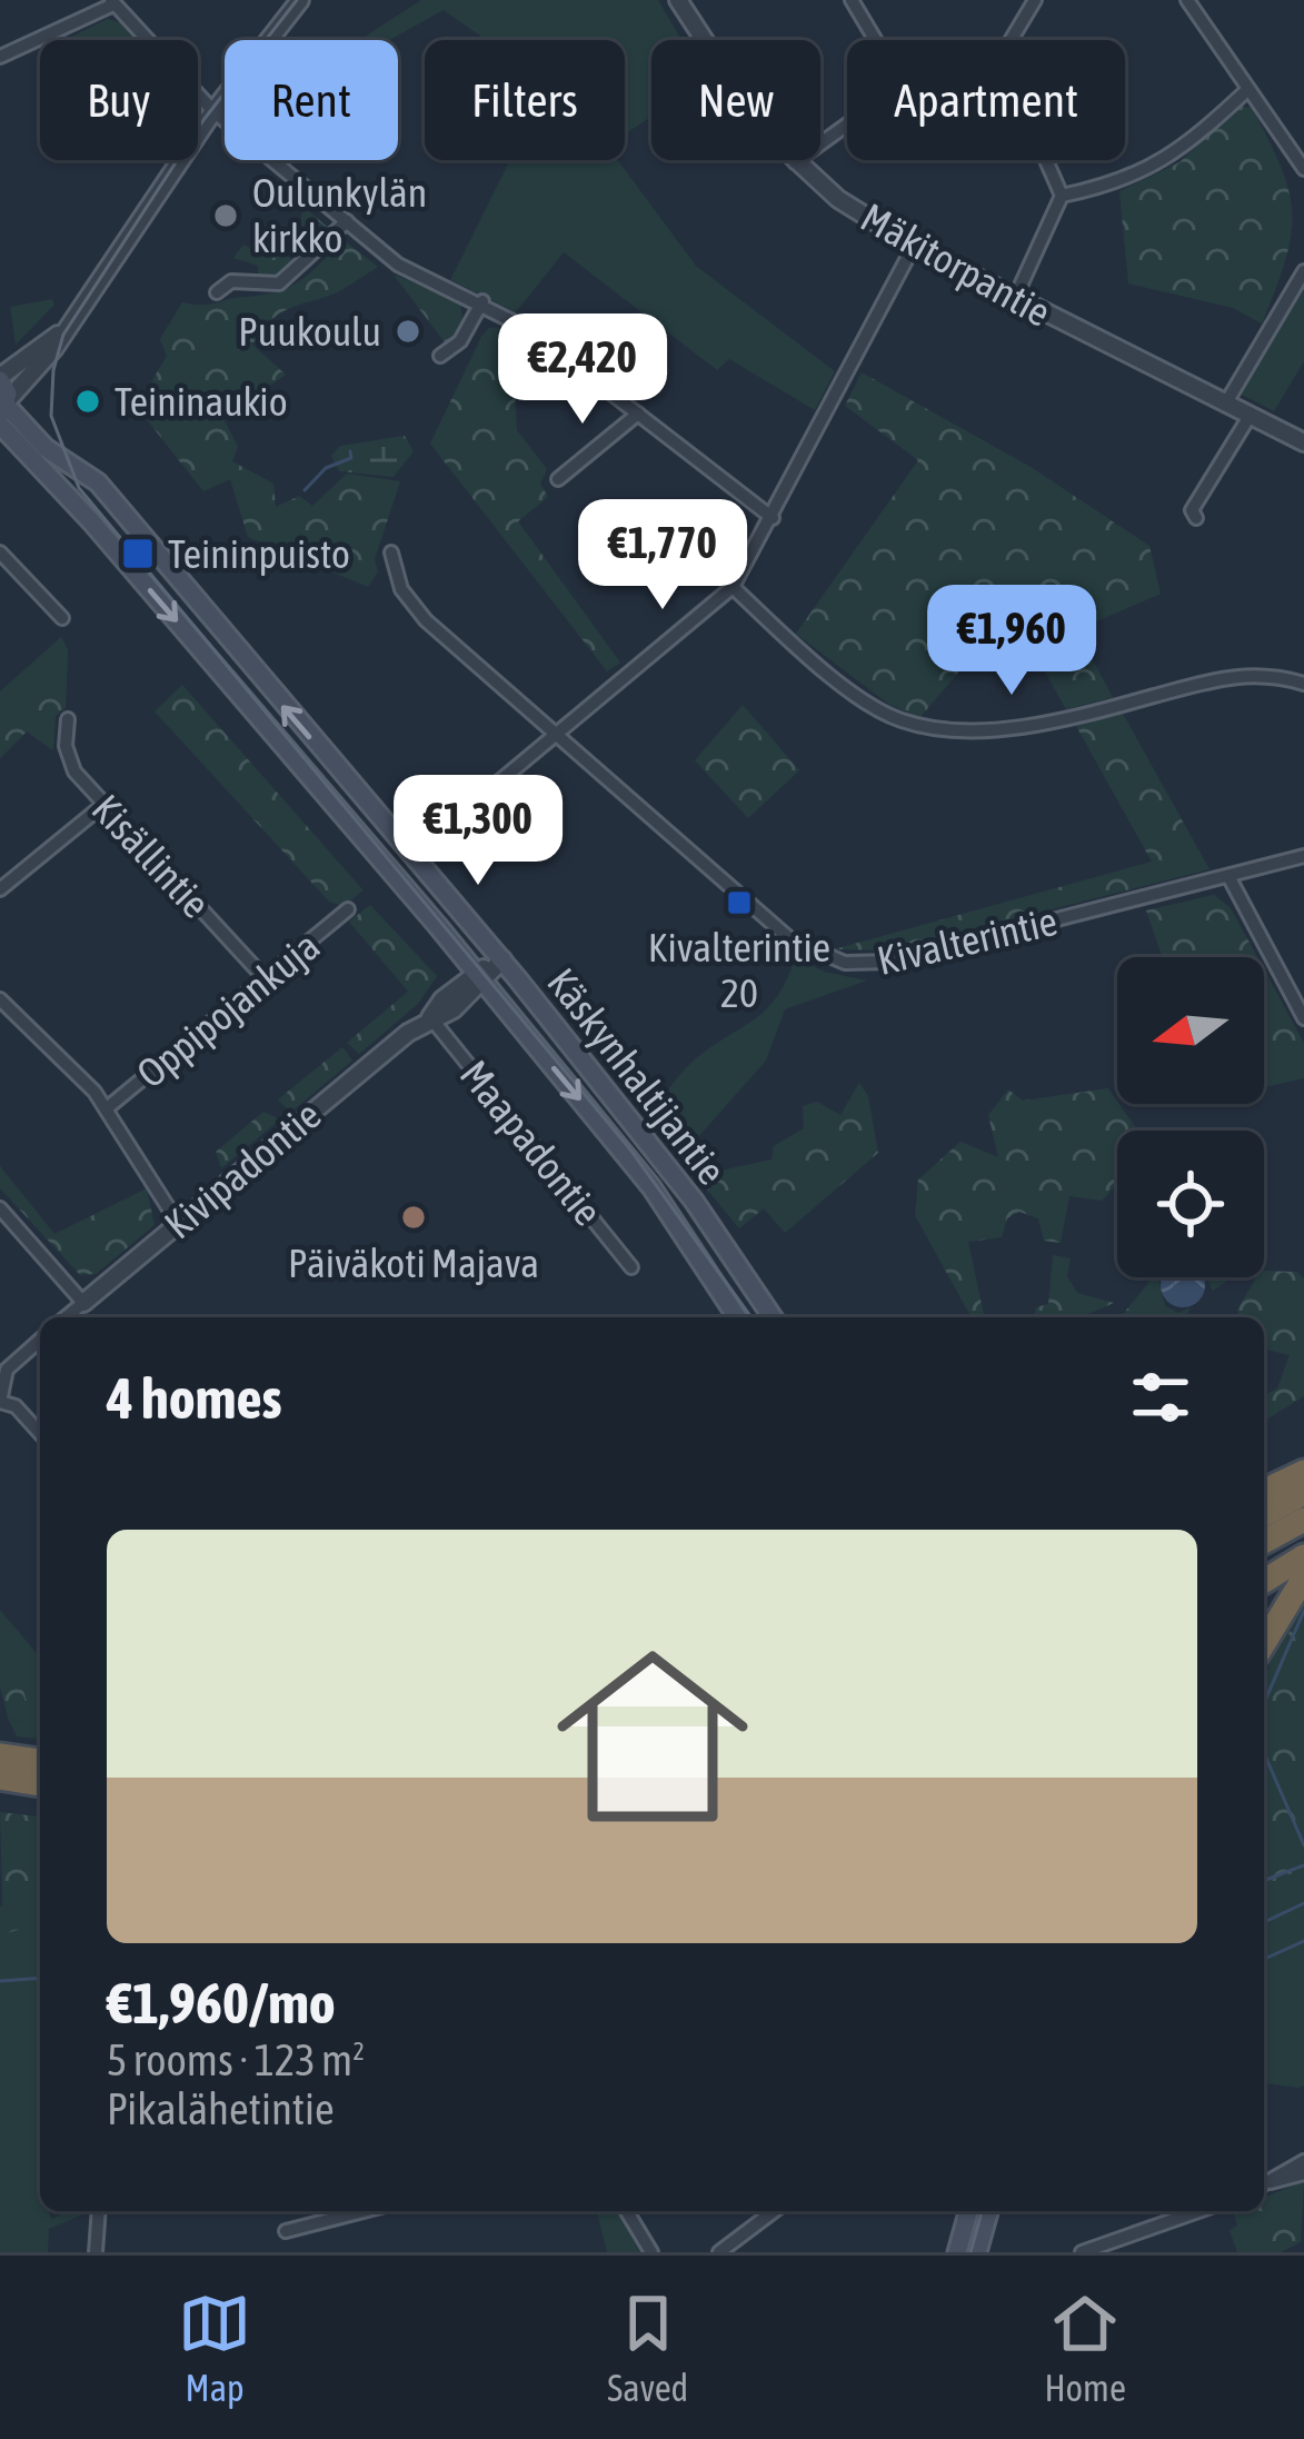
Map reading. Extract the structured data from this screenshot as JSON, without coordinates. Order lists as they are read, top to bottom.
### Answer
{
  "streets": {
    "main road": ["Käskynhaltijantie"],
    "street": [
      "Mäkitorpantie",
      "Kisällintie",
      "Kivalterintie",
      "Oppipojankuja",
      "Maapadontie",
      "Kivipadontie"
    ]
  },
  "crossings": [
    ["Kisällintie", "Oppipojankuja"],
    ["Käskynhaltijantie", "Kivipadontie"],
    ["Maapadontie", "Kivipadontie"]
  ],
  "places": {
    "other": [
      "Oulunkylän kirkko",
      "Puukoulu",
      "Teininaukio",
      "Päiväkoti Majava"
    ],
    "transit": ["Teininpuisto", "Kivalterintie 20"]
  },
  "north": "left",
  "page": {
    "chip": [
      "Buy",
      "Rent",
      "Filters",
      "New",
      "Apartment"
    ],
    "price": [
      "€2,420",
      "€1,770",
      "€1,960",
      "€1,300"
    ],
    "heading": "4 homes",
    "list": [
      {
        "name": "€1,960/mo",
        "note": "5 rooms · 123 m² · Pikalähetintie"
      }
    ],
    "tabs": ["Map", "Saved", "Home"]
  }
}
